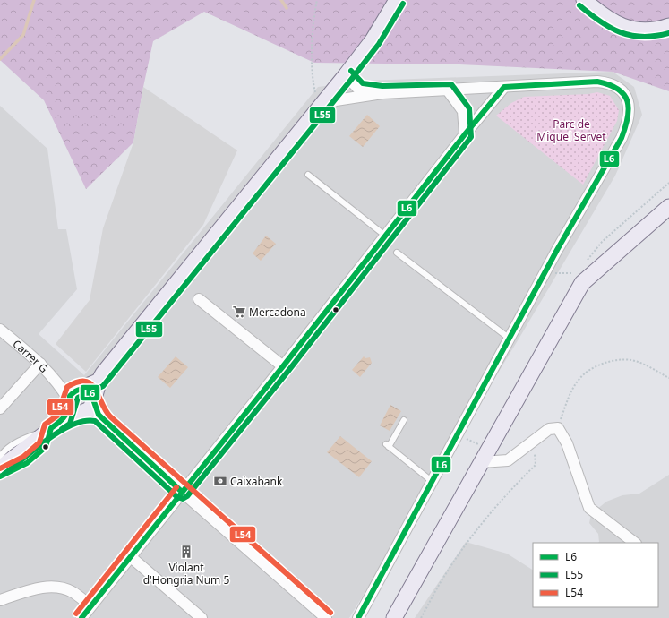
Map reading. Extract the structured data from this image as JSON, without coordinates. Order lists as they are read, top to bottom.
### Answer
{
  "streets": {
    "street": ["Carrer G"]
  },
  "parks": ["Parc de Miquel Servet"],
  "places": {
    "supermarket": ["Mercadona"],
    "bank": ["Caixabank"],
    "building": ["Violant d'Hongria Num 5"]
  },
  "lines": ["transit line L55", "transit line L6", "transit line L54"],
  "legend": ["L6", "L55", "L54"]
}
